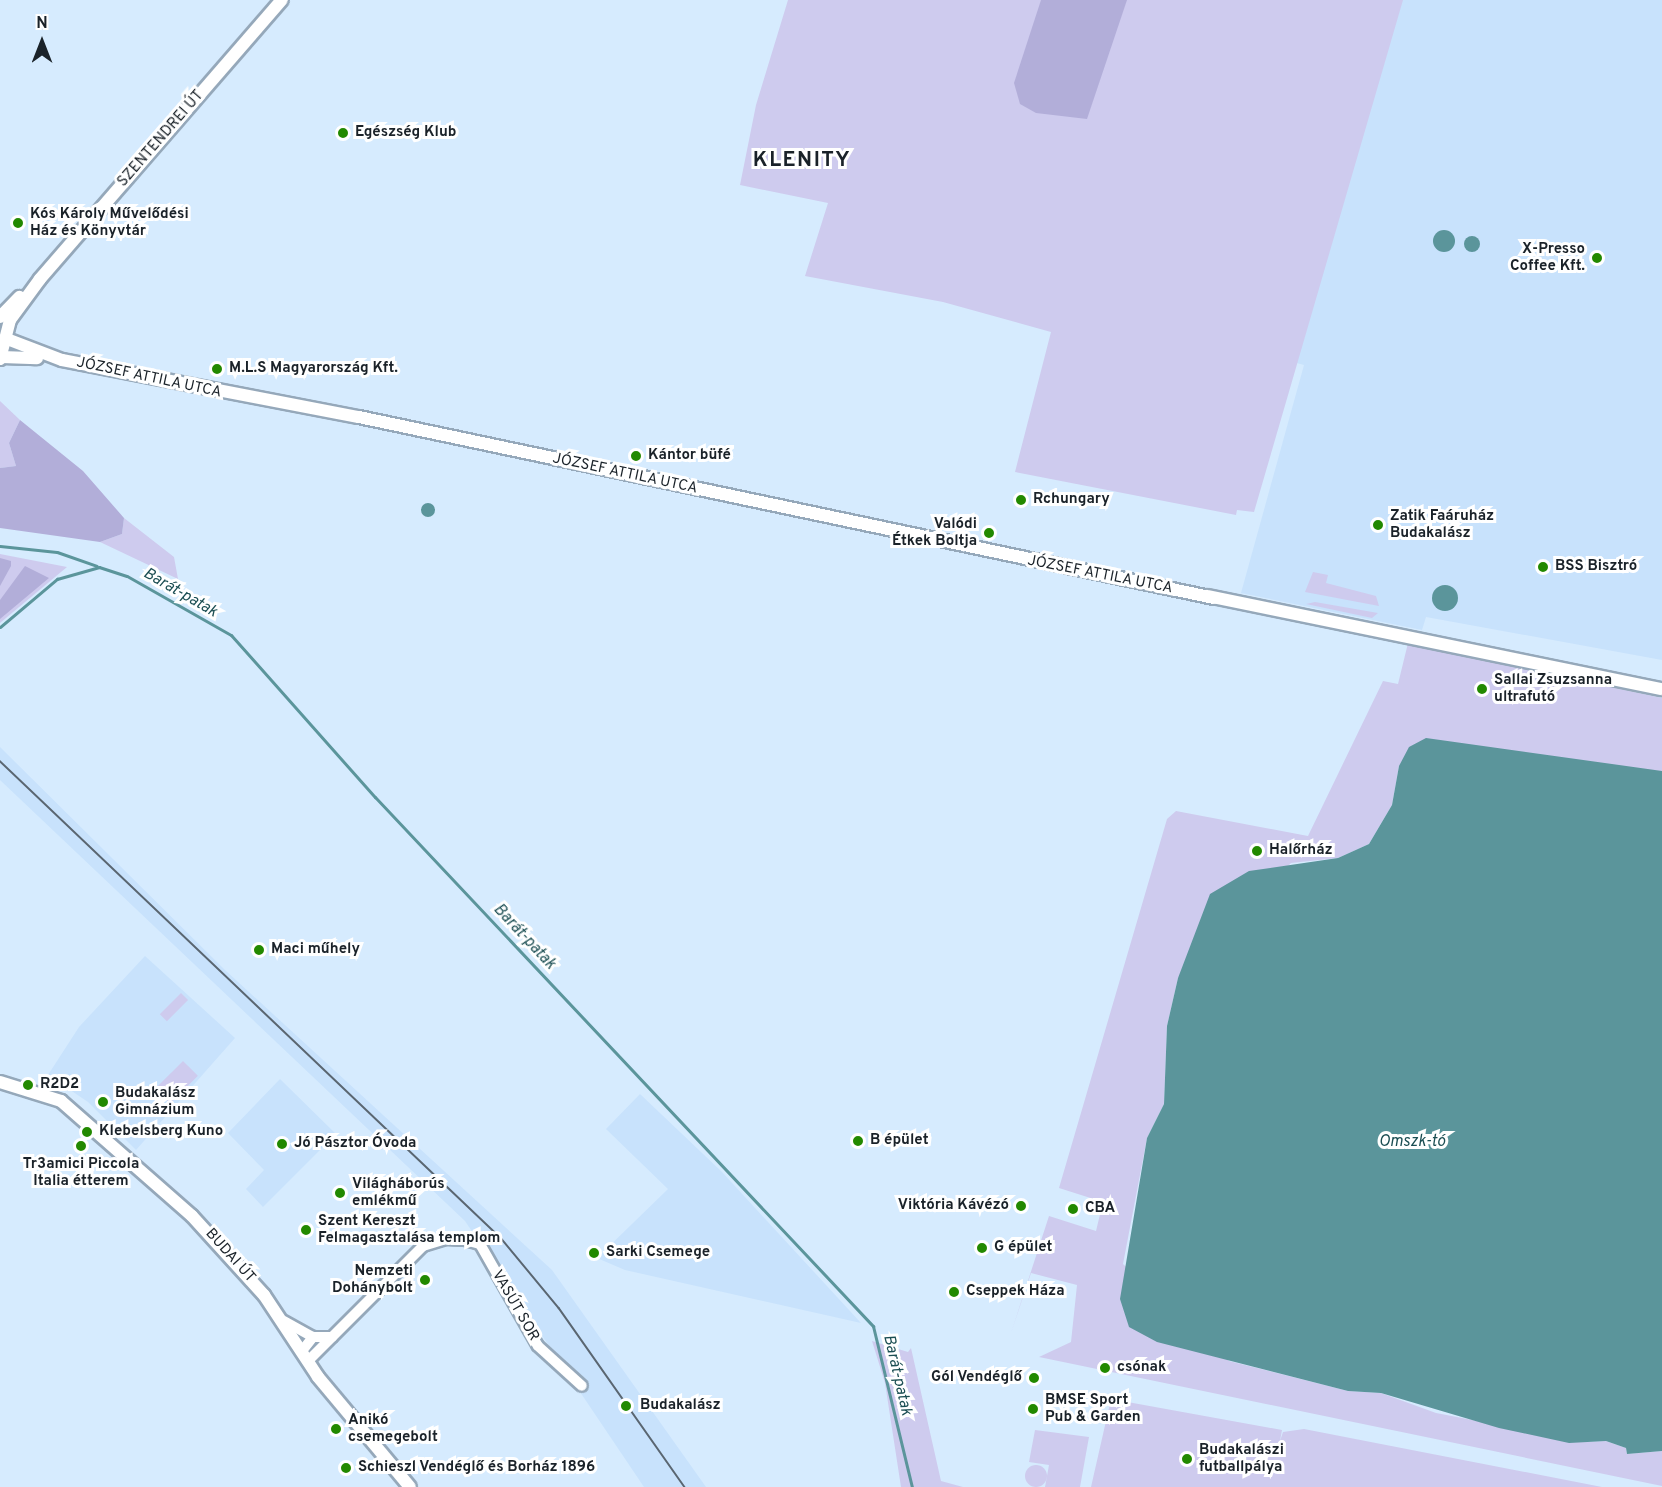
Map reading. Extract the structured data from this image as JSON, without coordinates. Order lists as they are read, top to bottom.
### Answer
{
  "streets": {
    "main road": ["SZENTENDREI ÚT", "JÓZSEF ATTILA UTCA", "BUDAI ÚT"],
    "street": ["VASÚT SOR"]
  },
  "districts": ["KLENITY"],
  "water": ["Barát-patak", "Omszk-tó"],
  "places": [
    "Egészség Klub",
    "Kós Károly Művelődési Ház és Könyvtár",
    "X-Presso Coffee Kft.",
    "M.L.S Magyarország Kft.",
    "Kántor büfé",
    "Rchungary",
    "Zatik Faáruház Budakalász",
    "Valódi Étkek Boltja",
    "BSS Bisztró",
    "Sallai Zsuzsanna ultrafutó",
    "Halőrház",
    "Maci műhely",
    "R2D2",
    "Budakalász Gimnázium",
    "Klebelsberg Kuno",
    "B épület",
    "Jó Pásztor Óvoda",
    "Tr3amici Piccola Italia étterem",
    "Világháborús emlékmű",
    "Viktória Kávézó",
    "CBA",
    "Szent Kereszt Felmagasztalása templom",
    "G épület",
    "Sarki Csemege",
    "Nemzeti Dohánybolt",
    "Cseppek Háza",
    "csónak",
    "Gól Vendéglő",
    "Budakalász",
    "BMSE Sport Pub & Garden",
    "Anikó csemegebolt",
    "Budakalászi futballpálya",
    "Schieszl Vendéglő és Borház 1896"
  ],
  "north": "top"
}
